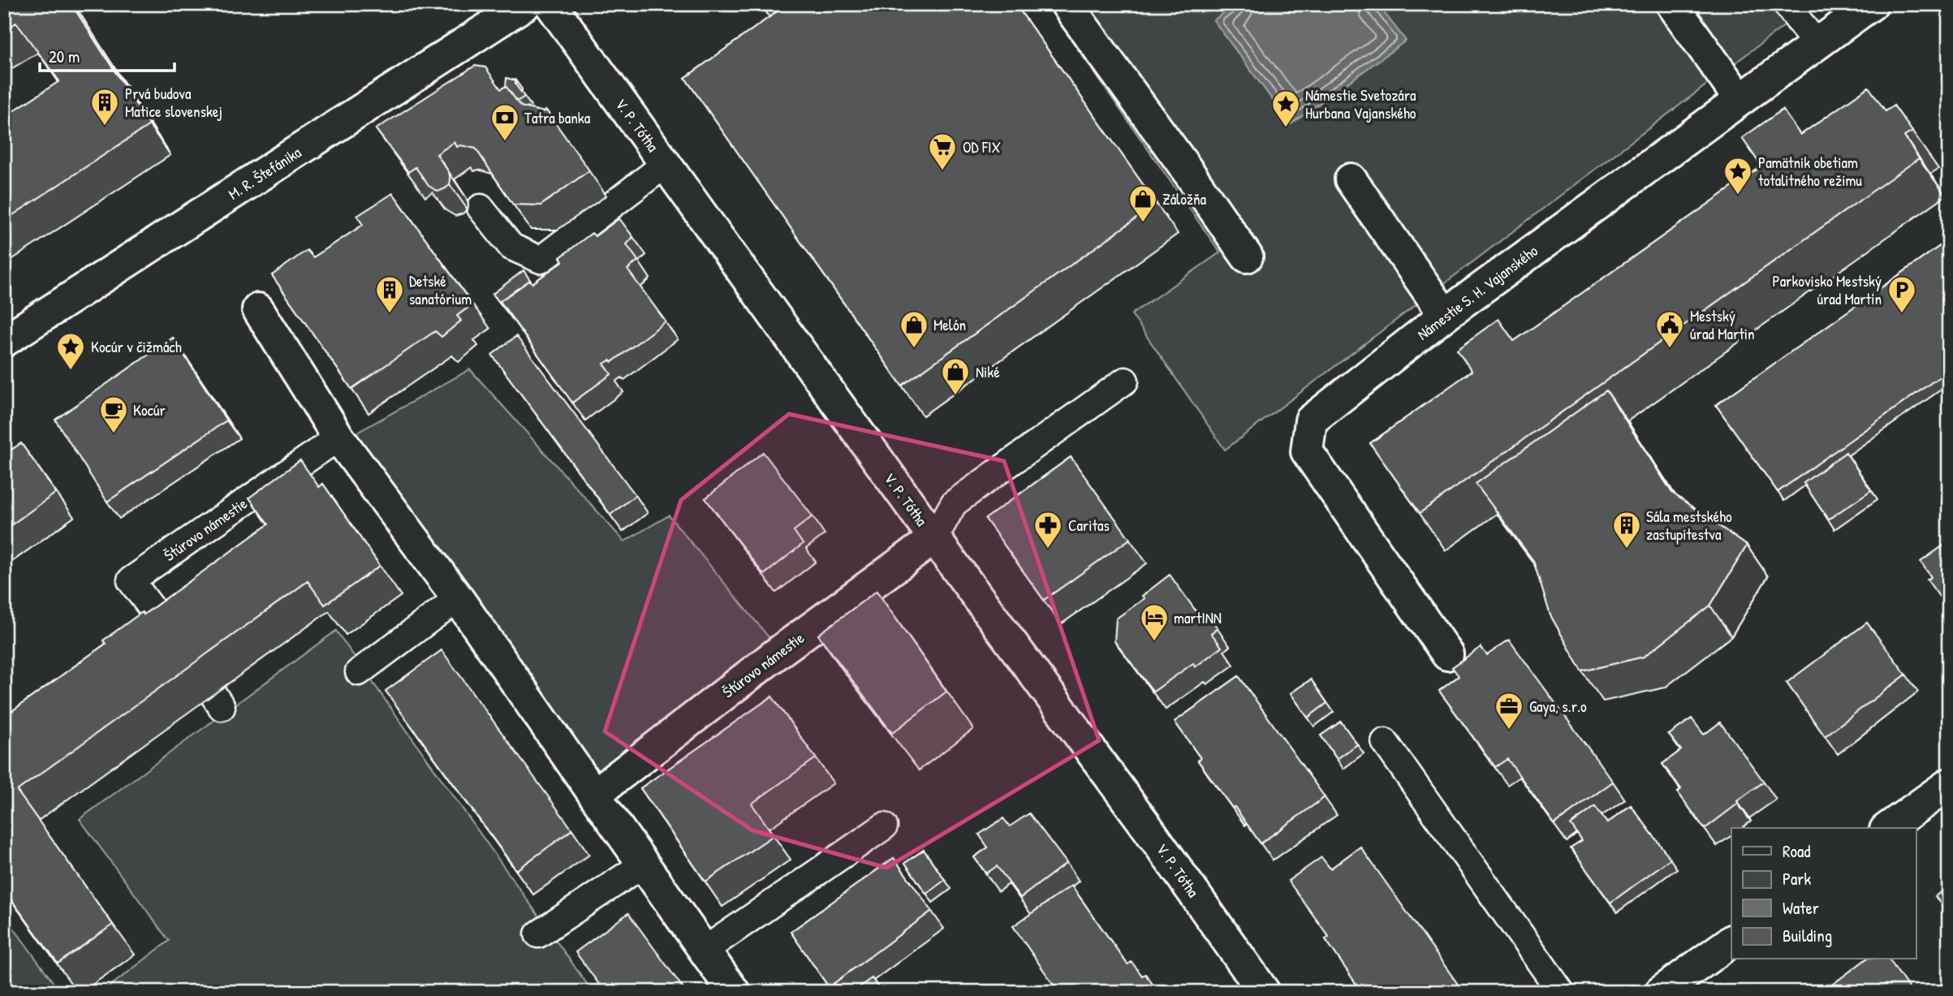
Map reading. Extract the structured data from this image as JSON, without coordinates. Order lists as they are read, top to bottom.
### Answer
{
  "streets": {
    "street": [
      "V. P. Tótha",
      "M. R. Štefánika",
      "Námestie S. H. Vajanského",
      "Štúrovo námestie"
    ]
  },
  "crossings": [
    ["V. P. Tótha", "Štúrovo námestie"]
  ],
  "places": {
    "building": ["Prvá budova Matice slovenskej", "Detské sanatórium", "Sála mestského zastupitestva"],
    "place": ["Námestie Svetozára Hurbana Vajanského", "Pamätnik obetiam totalitného režimu", "Kocúr v čižmách"],
    "bank": ["Tatra banka"],
    "supermarket": ["OD FIX"],
    "shop": ["Záložňa", "Melón", "Niké"],
    "parking": ["Parkovisko Mestský úrad Martin"],
    "public building": ["Mestský úrad Martin"],
    "cafe": ["Kocúr"],
    "pharmacy": ["Caritas"],
    "hotel": ["martINN"],
    "office": ["Gaya, s.r.o"]
  },
  "legend": [
    "Road",
    "Park",
    "Water",
    "Building"
  ],
  "scale_bar": "20 m"
}
